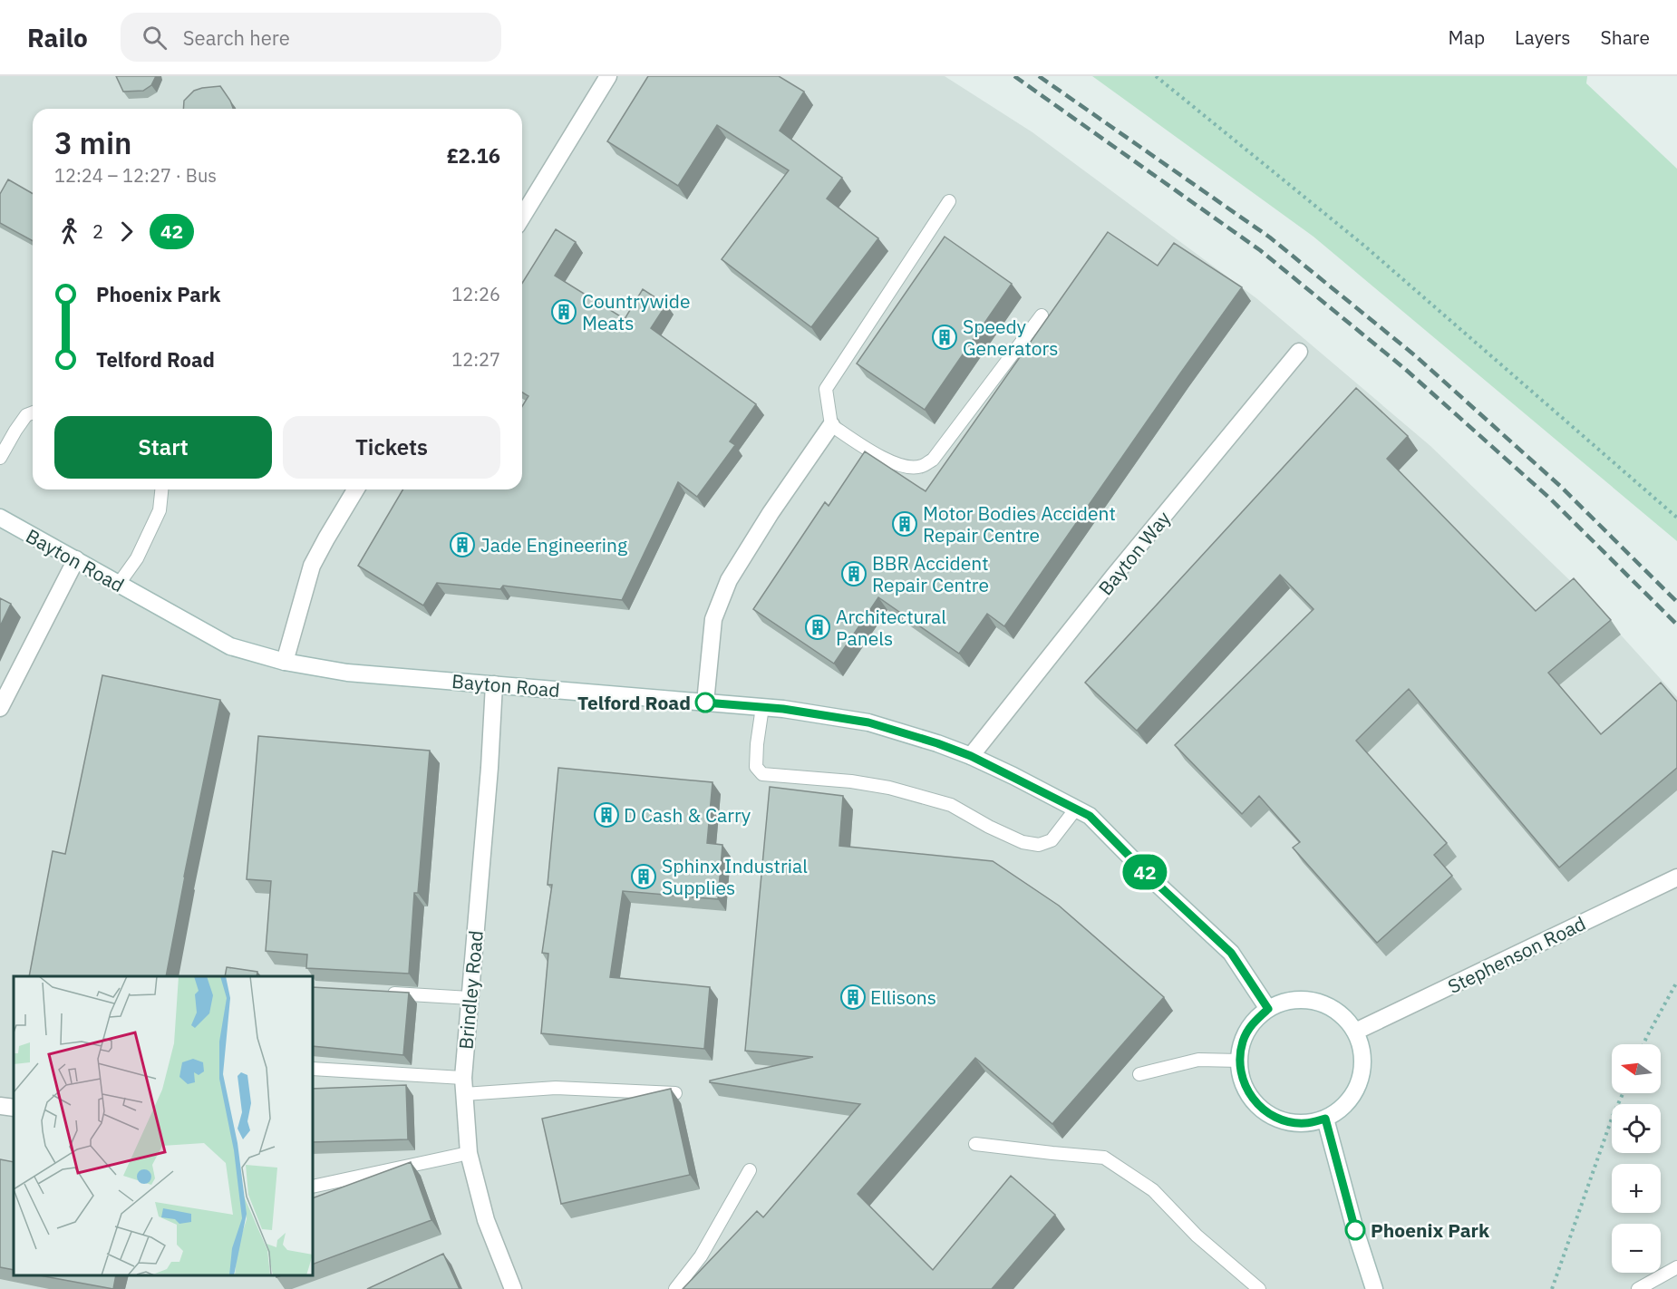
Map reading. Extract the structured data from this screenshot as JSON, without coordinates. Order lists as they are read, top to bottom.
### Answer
{
  "streets": {
    "street": [
      "Bayton Way",
      "Bayton Road",
      "Stephenson Road",
      "Brindley Road"
    ]
  },
  "crossings": [
    ["Bayton Way", "Bayton Road"],
    ["Bayton Road", "Stephenson Road"],
    ["Bayton Road", "Brindley Road"]
  ],
  "places": {
    "building": [
      "Countrywide Meats",
      "Speedy Generators",
      "Motor Bodies Accident Repair Centre",
      "Jade Engineering",
      "BBR Accident Repair Centre",
      "Architectural Panels",
      "D Cash & Carry",
      "Sphinx Industrial Supplies",
      "Ellisons"
    ],
    "other": ["Telford Road", "Phoenix Park"]
  },
  "lines": ["bus line 42"],
  "north": "left",
  "page": {
    "header": "Railo",
    "search": "Search here",
    "nav": ["Map", "Layers", "Share"],
    "on_map": "42",
    "heading": ["3 min", "12:24 – 12:27 · Bus", "£2.16"],
    "legs": ["2", "42"],
    "list": [
      {
        "name": "Phoenix Park",
        "value": "12:26"
      },
      {
        "name": "Telford Road",
        "value": "12:27"
      }
    ],
    "buttons": ["Start", "Tickets"],
    "map_buttons": ["+", "−"]
  }
}
